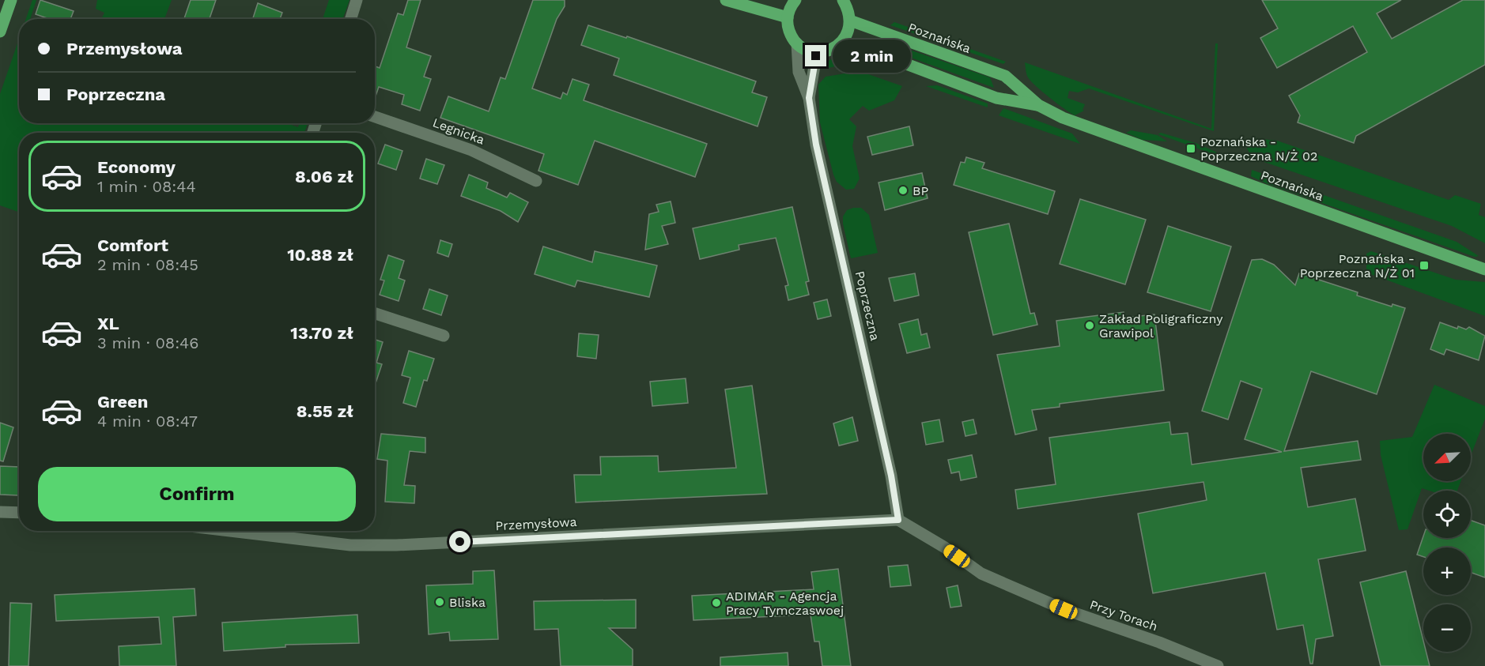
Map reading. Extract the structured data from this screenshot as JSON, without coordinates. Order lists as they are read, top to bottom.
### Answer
{
  "streets": {
    "main road": ["Poznańska"],
    "street": [
      "Legnicka",
      "Poprzeczna",
      "Przemysłowa",
      "Przy Torach"
    ]
  },
  "crossings": [
    ["Poprzeczna", "Przemysłowa"],
    ["Poprzeczna", "Przy Torach"],
    ["Przemysłowa", "Przy Torach"]
  ],
  "places": {
    "transit": ["Poznańska - Poprzeczna N/Ż 02", "Poznańska - Poprzeczna N/Ż 01"],
    "other": [
      "BP",
      "Zakład Poligraficzny Grawipol",
      "Bliska",
      "ADIMAR - Agencja Pracy Tymczaswoej"
    ]
  },
  "north": "bottom left",
  "page": {
    "banner": ["Przemysłowa", "Poprzeczna"],
    "bubble": "2 min",
    "list": [
      {
        "name": "Economy",
        "note": "1 min · 08:44",
        "value": "8.06 zł"
      },
      {
        "name": "Comfort",
        "note": "2 min · 08:45",
        "value": "10.88 zł"
      },
      {
        "name": "XL",
        "note": "3 min · 08:46",
        "value": "13.70 zł"
      },
      {
        "name": "Green",
        "note": "4 min · 08:47",
        "value": "8.55 zł"
      }
    ],
    "map_buttons": ["+", "−"],
    "buttons": "Confirm"
  }
}
